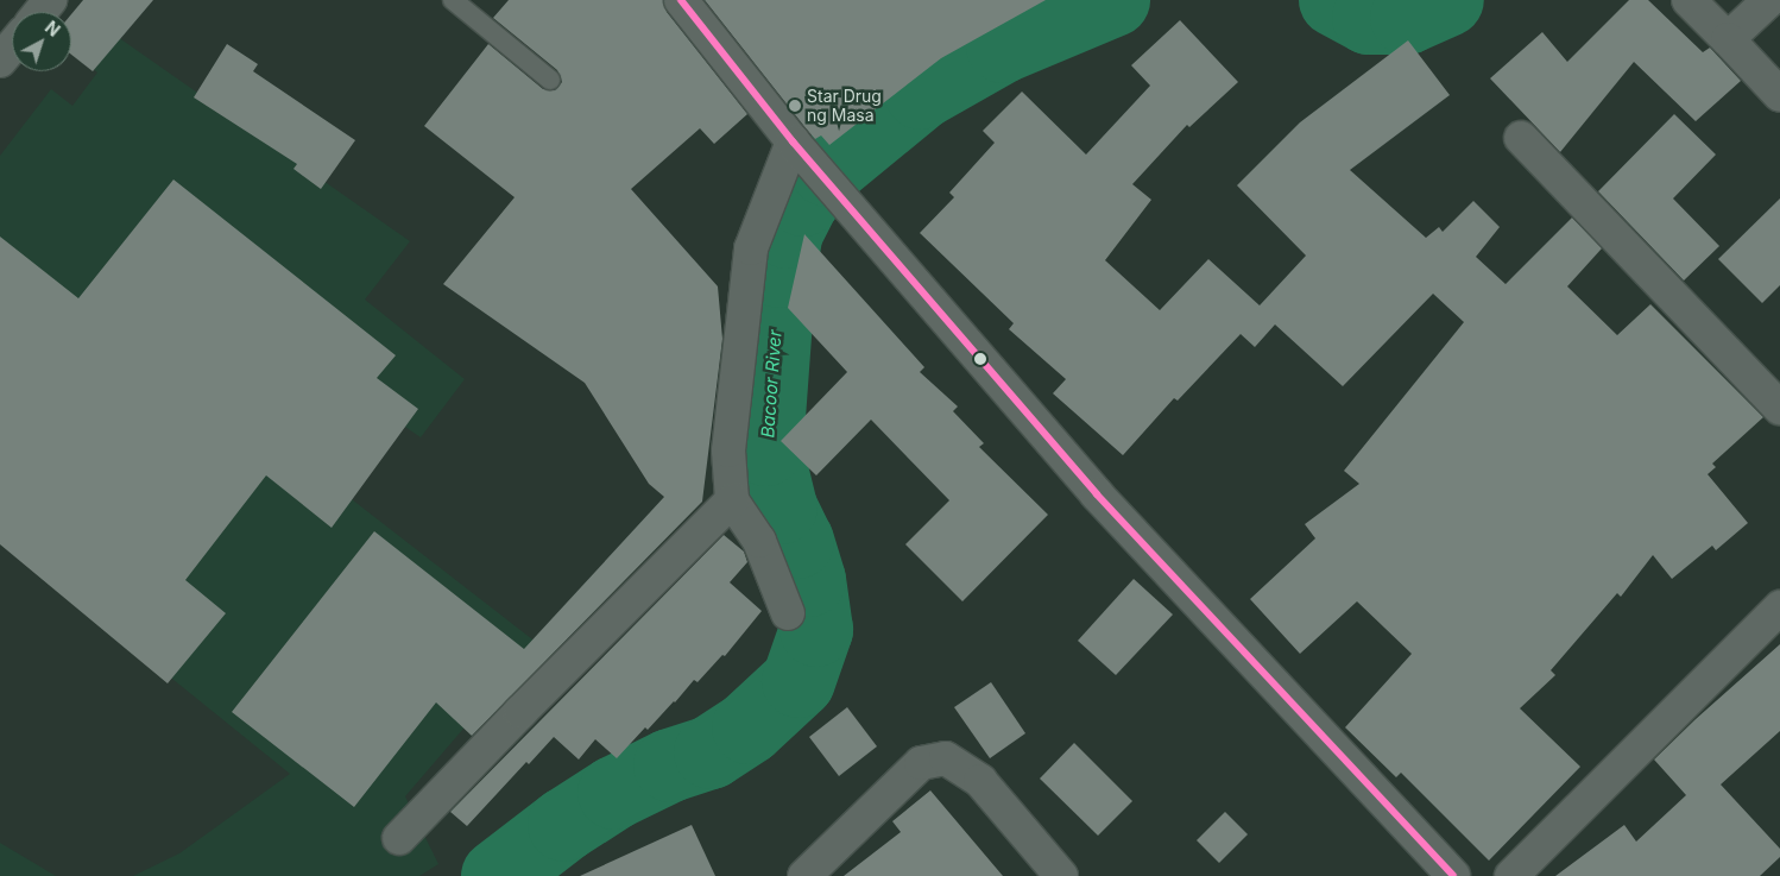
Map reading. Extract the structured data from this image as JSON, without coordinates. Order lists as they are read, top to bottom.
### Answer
{
  "water": ["Bacoor River"],
  "places": ["Star Drug ng Masa"],
  "north": "top right"
}
